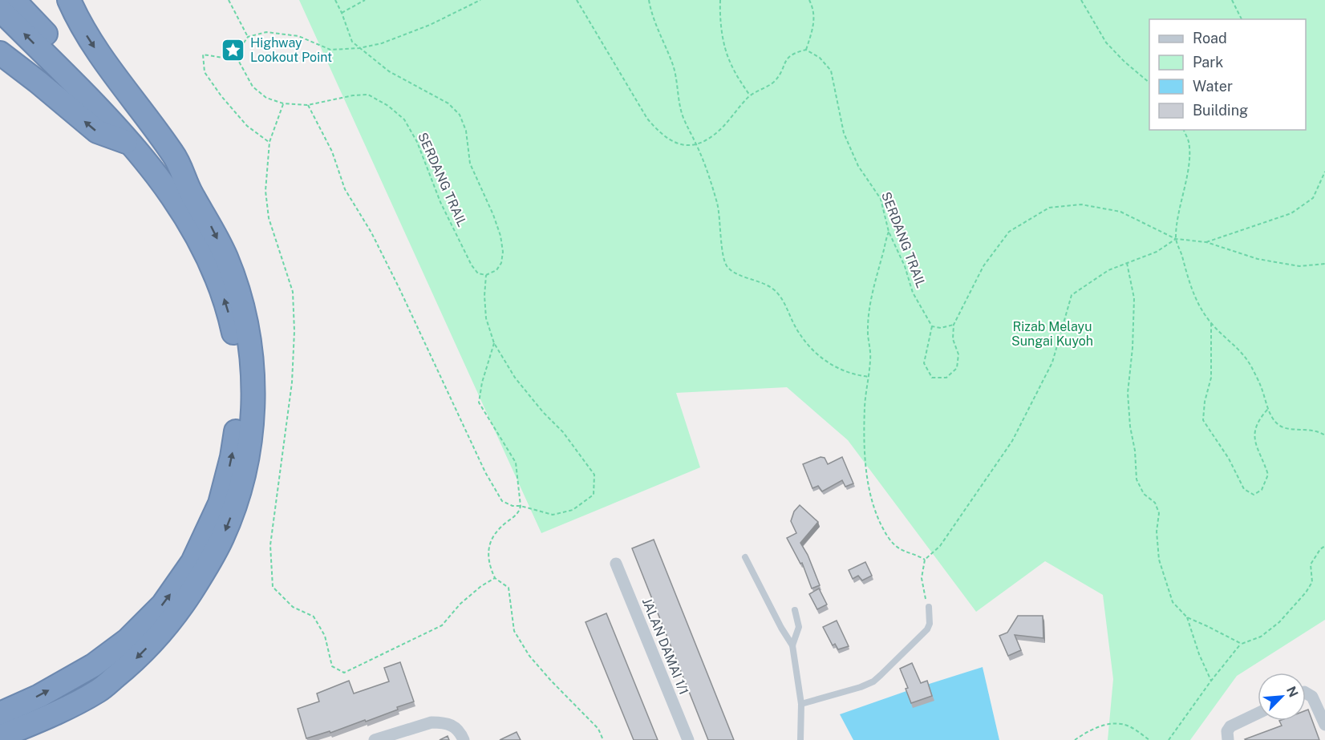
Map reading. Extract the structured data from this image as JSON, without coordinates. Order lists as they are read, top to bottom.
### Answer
{
  "streets": {
    "street": ["JALAN DAMAI 1/1"],
    "path": ["SERDANG TRAIL"]
  },
  "parks": ["Rizab Melayu Sungai Kuyoh"],
  "places": {
    "place": ["Highway Lookout Point"]
  },
  "legend": [
    "Road",
    "Park",
    "Water",
    "Building"
  ],
  "north": "top right"
}
